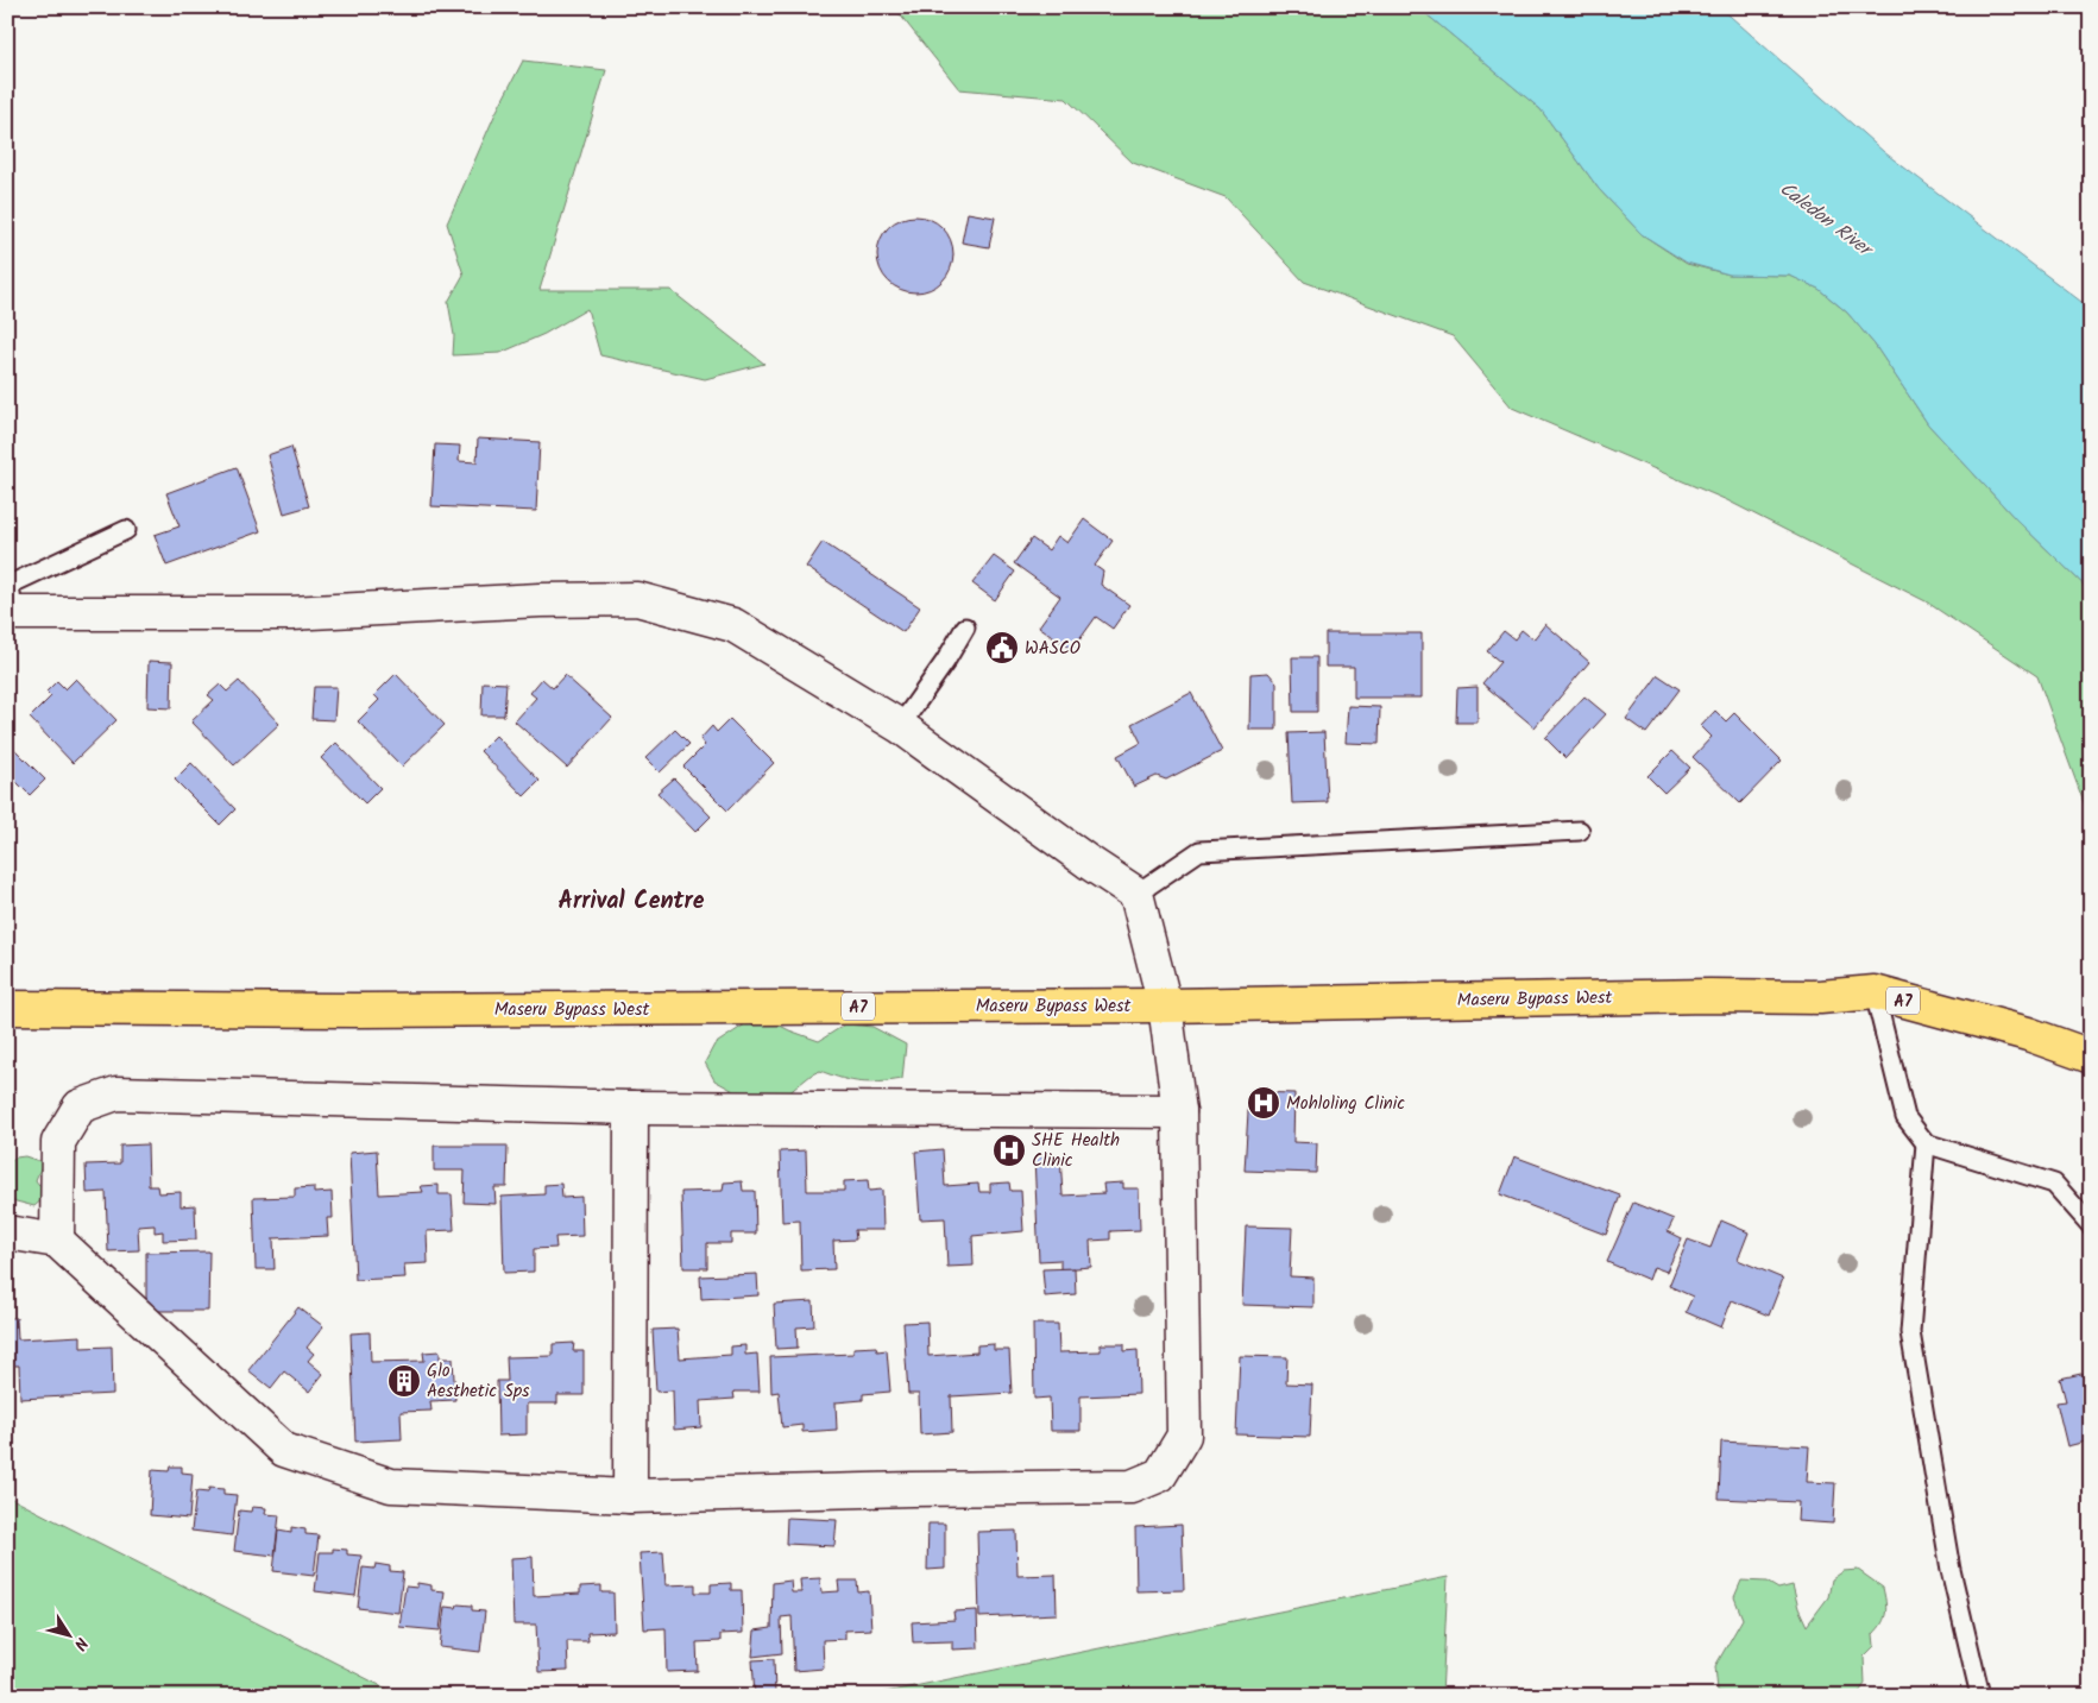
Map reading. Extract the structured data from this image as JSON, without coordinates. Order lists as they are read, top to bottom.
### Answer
{
  "streets": {
    "main road": ["Maseru Bypass West", "A7"]
  },
  "districts": ["Arrival Centre"],
  "water": ["Caledon River"],
  "places": {
    "public building": ["WASCO"],
    "hospital": ["Mohloling Clinic", "SHE Health Clinic"],
    "building": ["Glo Aesthetic Sps"]
  },
  "north": "bottom right"
}
